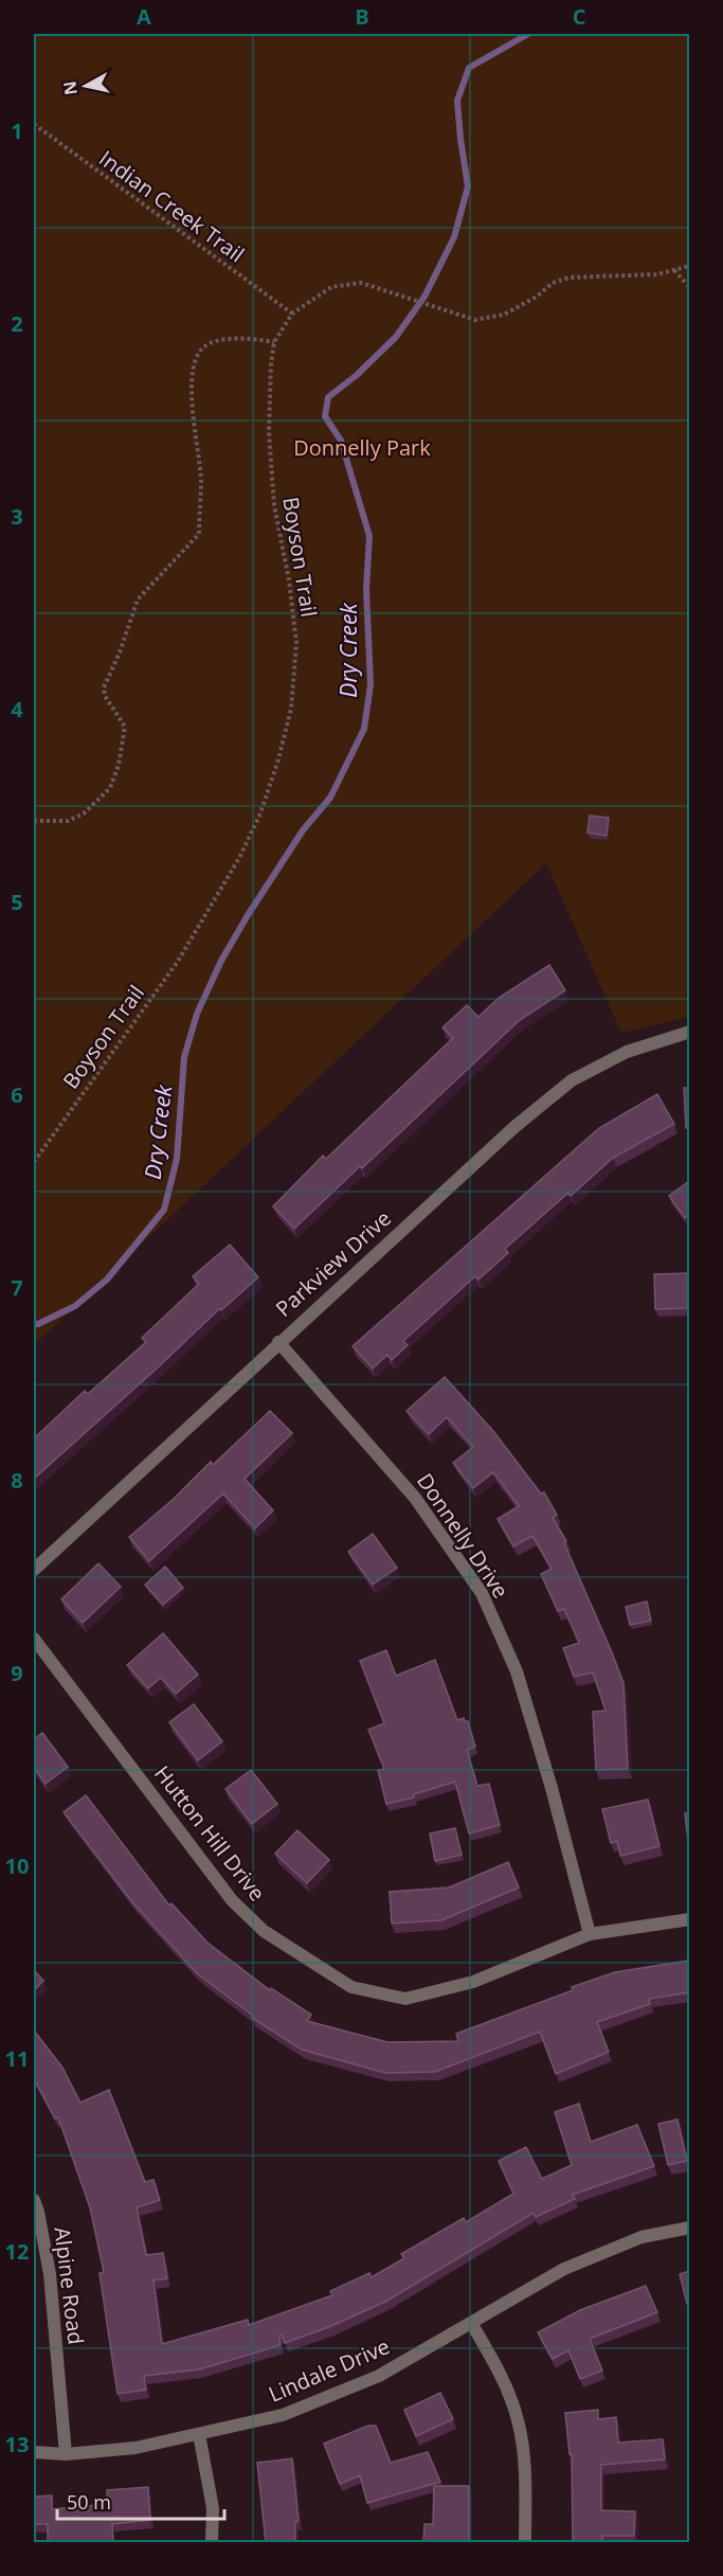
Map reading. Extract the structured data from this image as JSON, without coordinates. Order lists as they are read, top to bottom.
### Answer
{
  "streets": {
    "street": [
      "Parkview Drive",
      "Donnelly Drive",
      "Hutton Hill Drive",
      "Alpine Road",
      "Lindale Drive"
    ],
    "path": ["Indian Creek Trail", "Boyson Trail"]
  },
  "crossings": [
    ["Indian Creek Trail", "Boyson Trail"],
    ["Parkview Drive", "Donnelly Drive"],
    ["Donnelly Drive", "Hutton Hill Drive"],
    ["Alpine Road", "Lindale Drive"]
  ],
  "water": ["Dry Creek"],
  "parks": ["Donnelly Park"],
  "scale_bar": "50 m",
  "north": "left",
  "grid": {
    "columns": ["A", "B", "C"],
    "rows": [
      "1",
      "2",
      "3",
      "4",
      "5",
      "6",
      "7",
      "8",
      "9",
      "10",
      "11",
      "12",
      "13"
    ]
  }
}
